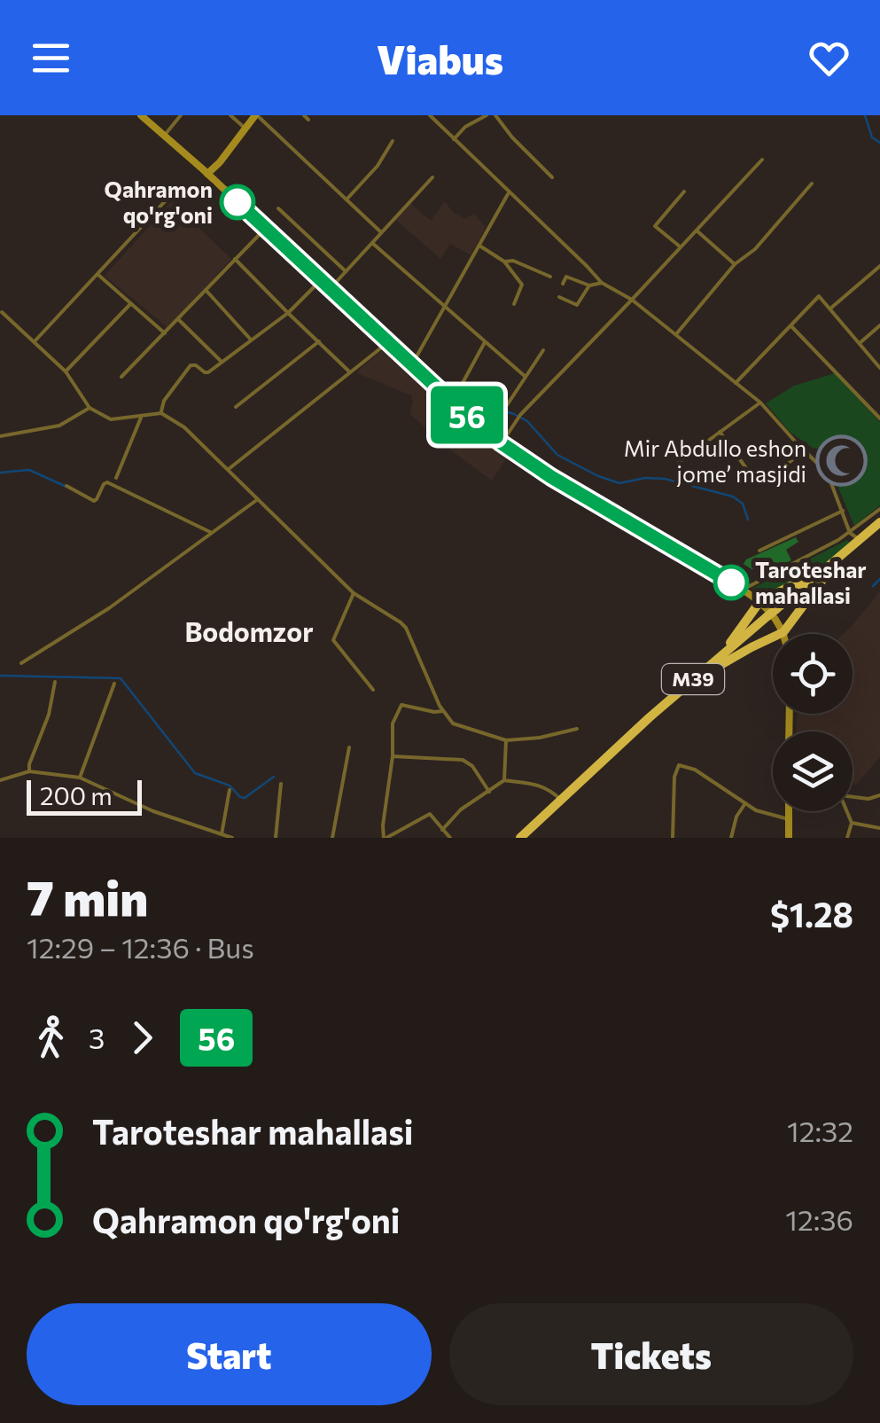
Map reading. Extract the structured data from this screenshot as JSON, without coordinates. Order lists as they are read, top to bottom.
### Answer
{
  "streets": {
    "highway": ["M39"]
  },
  "districts": ["Bodomzor"],
  "places": {
    "other": ["Qahramon qo'rg'oni", "Taroteshar mahallasi"],
    "mosque": ["Mir Abdullo eshon jome’ masjidi"]
  },
  "lines": ["bus line 56"],
  "scale_bar": "200 m",
  "page": {
    "header": "Viabus",
    "on_map": "56",
    "scale": "200 m",
    "heading": ["7 min", "12:29 – 12:36 · Bus", "$1.28"],
    "legs": ["3", "56"],
    "list": [
      {
        "name": "Taroteshar mahallasi",
        "value": "12:32"
      },
      {
        "name": "Qahramon qo'rg'oni",
        "value": "12:36"
      }
    ],
    "buttons": ["Start", "Tickets"]
  }
}
